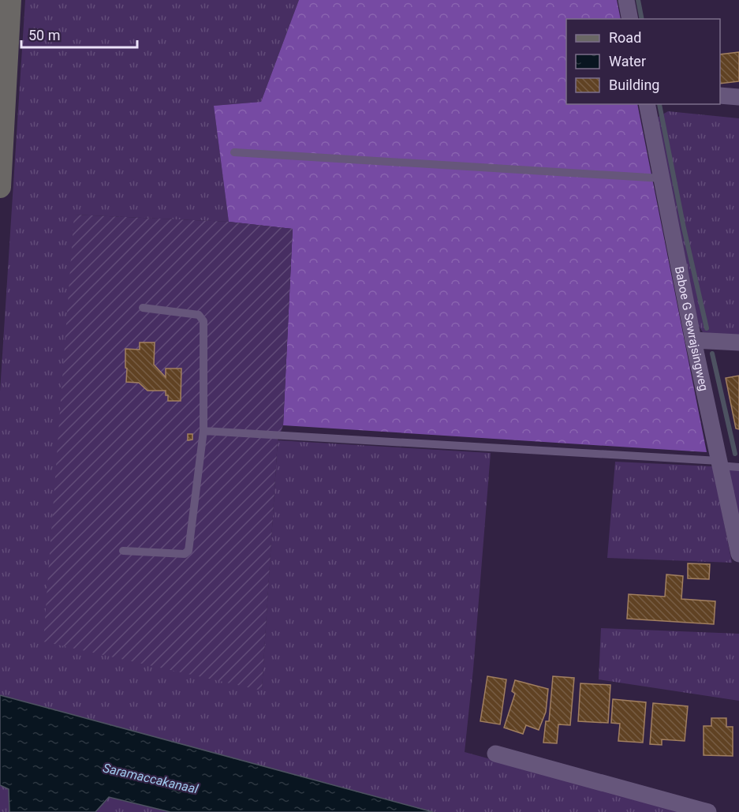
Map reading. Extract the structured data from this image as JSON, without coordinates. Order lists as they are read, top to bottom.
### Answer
{
  "streets": {
    "street": ["Baboe G Sewrajsingweg"]
  },
  "water": ["Saramaccakanaal"],
  "legend": ["Road", "Water", "Building"],
  "scale_bar": "50 m"
}
